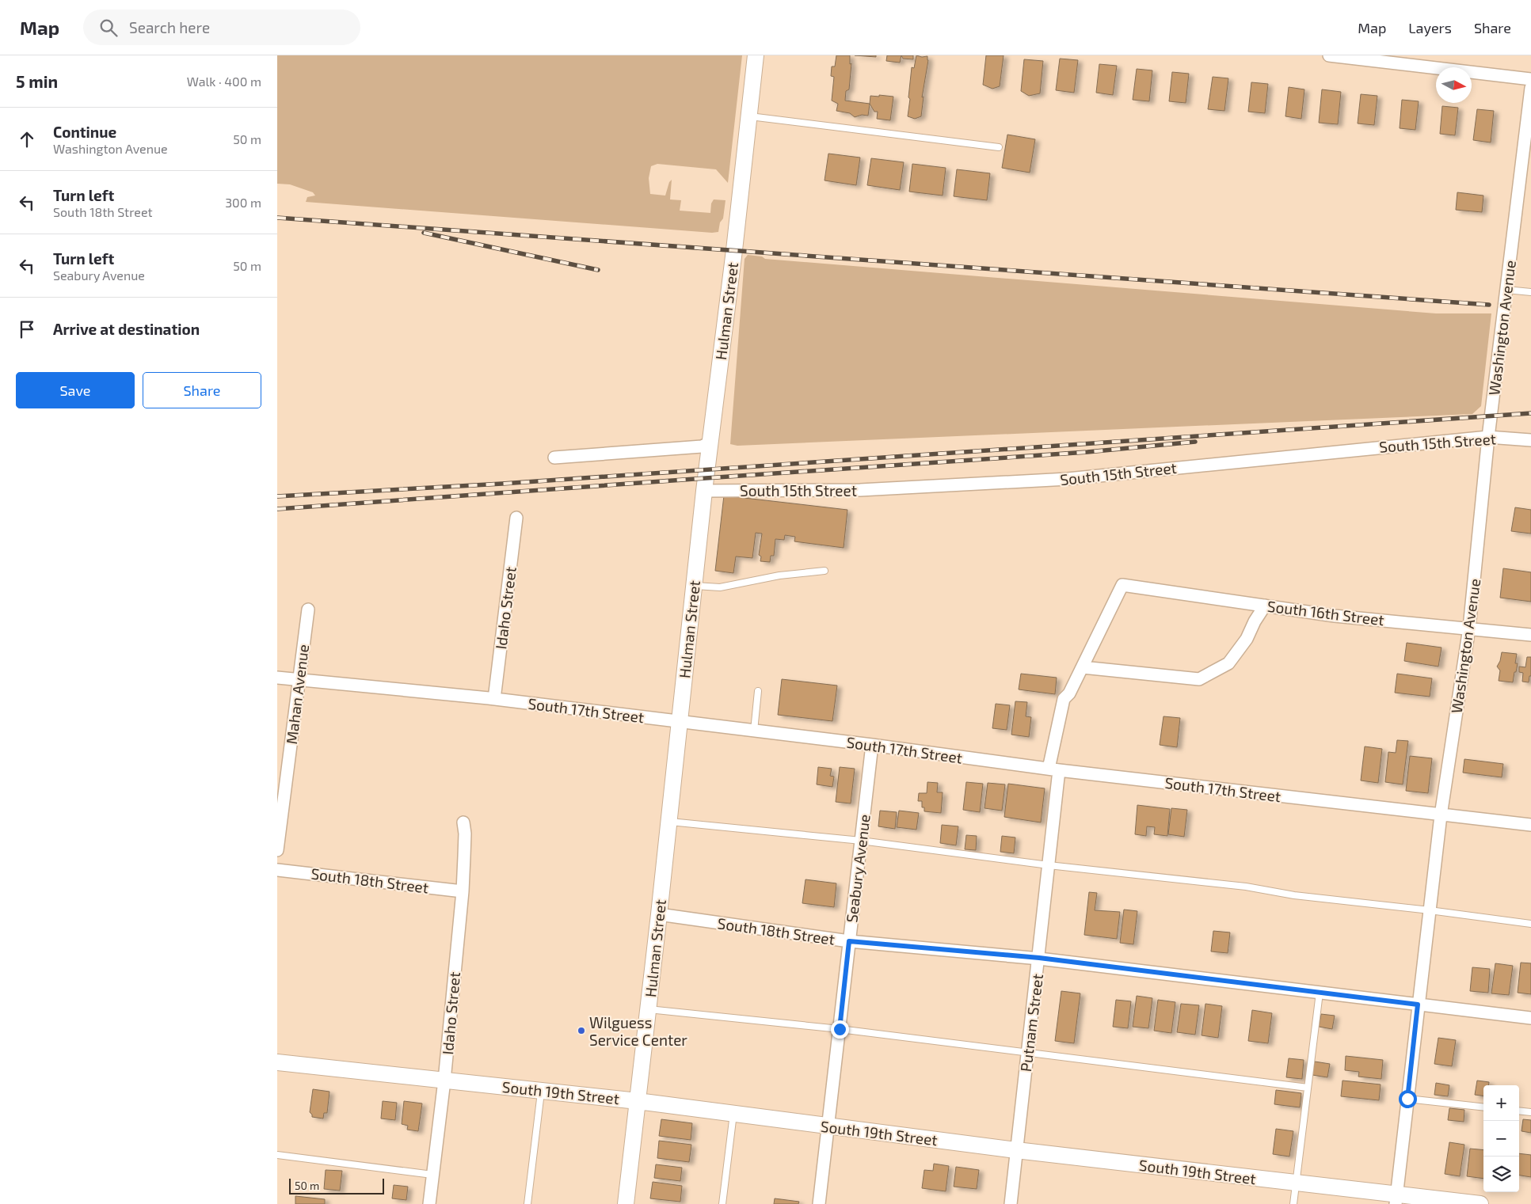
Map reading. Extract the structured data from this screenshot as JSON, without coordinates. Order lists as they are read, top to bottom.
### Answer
{
  "streets": {
    "street": [
      "Hulman Street",
      "Washington Avenue",
      "South 15th Street",
      "Idaho Street",
      "South 16th Street",
      "Mahan Avenue",
      "South 17th Street",
      "Seabury Avenue",
      "South 18th Street",
      "Putnam Street",
      "South 19th Street"
    ]
  },
  "crossings": [
    ["Hulman Street", "South 15th Street"],
    ["Hulman Street", "South 17th Street"],
    ["Hulman Street", "South 18th Street"],
    ["Hulman Street", "South 19th Street"],
    ["Washington Avenue", "South 15th Street"],
    ["Washington Avenue", "South 16th Street"],
    ["Washington Avenue", "South 17th Street"],
    ["Washington Avenue", "South 18th Street"],
    ["Washington Avenue", "South 19th Street"],
    ["Idaho Street", "South 17th Street"],
    ["Idaho Street", "South 18th Street"],
    ["Idaho Street", "South 19th Street"],
    ["South 16th Street", "Putnam Street"],
    ["Mahan Avenue", "South 17th Street"],
    ["South 17th Street", "Seabury Avenue"],
    ["South 17th Street", "Putnam Street"],
    ["Seabury Avenue", "South 18th Street"],
    ["Seabury Avenue", "South 19th Street"],
    ["South 18th Street", "Putnam Street"],
    ["Putnam Street", "South 19th Street"]
  ],
  "places": ["Wilguess Service Center"],
  "scale_bar": "50 m",
  "north": "right",
  "page": {
    "header": "Map",
    "search": "Search here",
    "nav": ["Map", "Layers", "Share"],
    "heading": ["5 min", "Walk · 400 m"],
    "list": [
      ["Continue", "Washington Avenue", "50 m"],
      ["Turn left", "South 18th Street", "300 m"],
      ["Turn left", "Seabury Avenue", "50 m"],
      "Arrive at destination"
    ],
    "buttons": ["Save", "Share"],
    "map_buttons": ["+", "−"],
    "scale": "50 m"
  }
}
